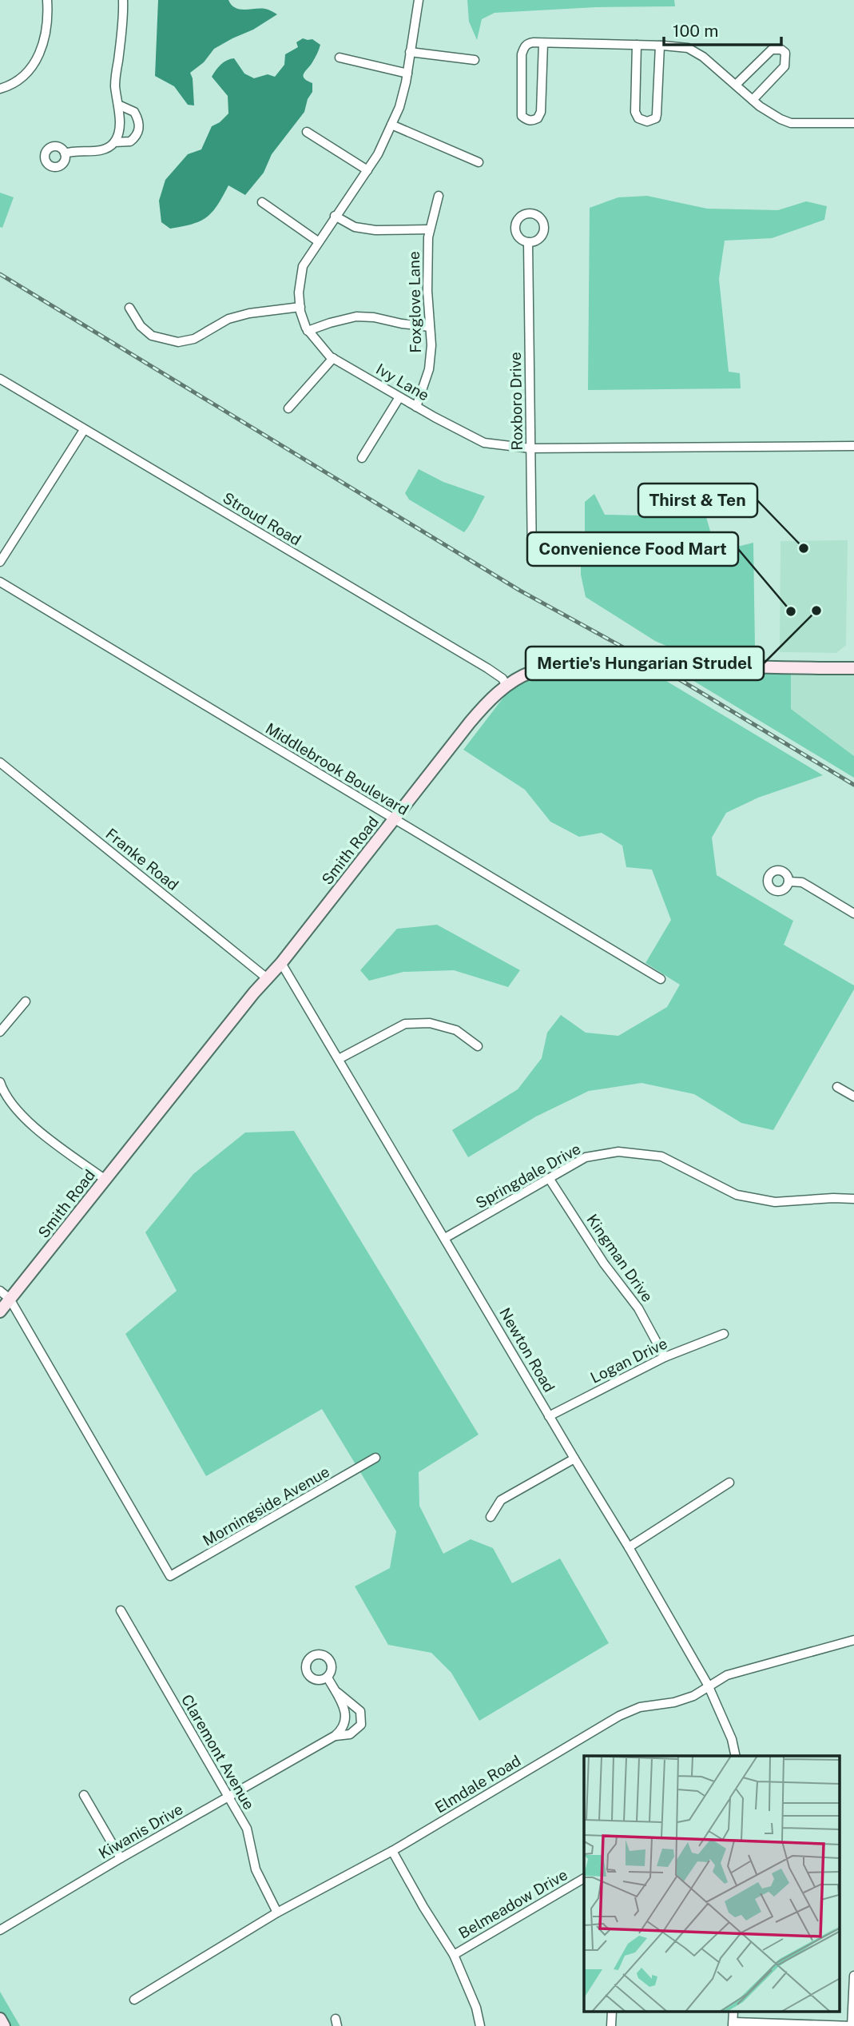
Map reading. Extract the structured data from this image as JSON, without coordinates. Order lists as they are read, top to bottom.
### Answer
{
  "streets": {
    "main road": ["Smith Road"],
    "street": [
      "Foxglove Lane",
      "Ivy Lane",
      "Roxboro Drive",
      "Stroud Road",
      "Middlebrook Boulevard",
      "Franke Road",
      "Springdale Drive",
      "Kingman Drive",
      "Newton Road",
      "Logan Drive",
      "Morningside Avenue",
      "Claremont Avenue",
      "Elmdale Road",
      "Kiwanis Drive",
      "Belmeadow Drive"
    ]
  },
  "crossings": [
    ["Foxglove Lane", "Ivy Lane"],
    ["Ivy Lane", "Roxboro Drive"],
    ["Stroud Road", "Smith Road"],
    ["Middlebrook Boulevard", "Smith Road"],
    ["Smith Road", "Franke Road"],
    ["Smith Road", "Newton Road"],
    ["Smith Road", "Morningside Avenue"],
    ["Springdale Drive", "Kingman Drive"],
    ["Springdale Drive", "Newton Road"],
    ["Kingman Drive", "Logan Drive"],
    ["Newton Road", "Logan Drive"],
    ["Newton Road", "Elmdale Road"],
    ["Claremont Avenue", "Elmdale Road"],
    ["Claremont Avenue", "Kiwanis Drive"]
  ],
  "places": ["Thirst & Ten", "Mertie's Hungarian Strudel", "Convenience Food Mart"],
  "scale_bar": "100 m"
}
